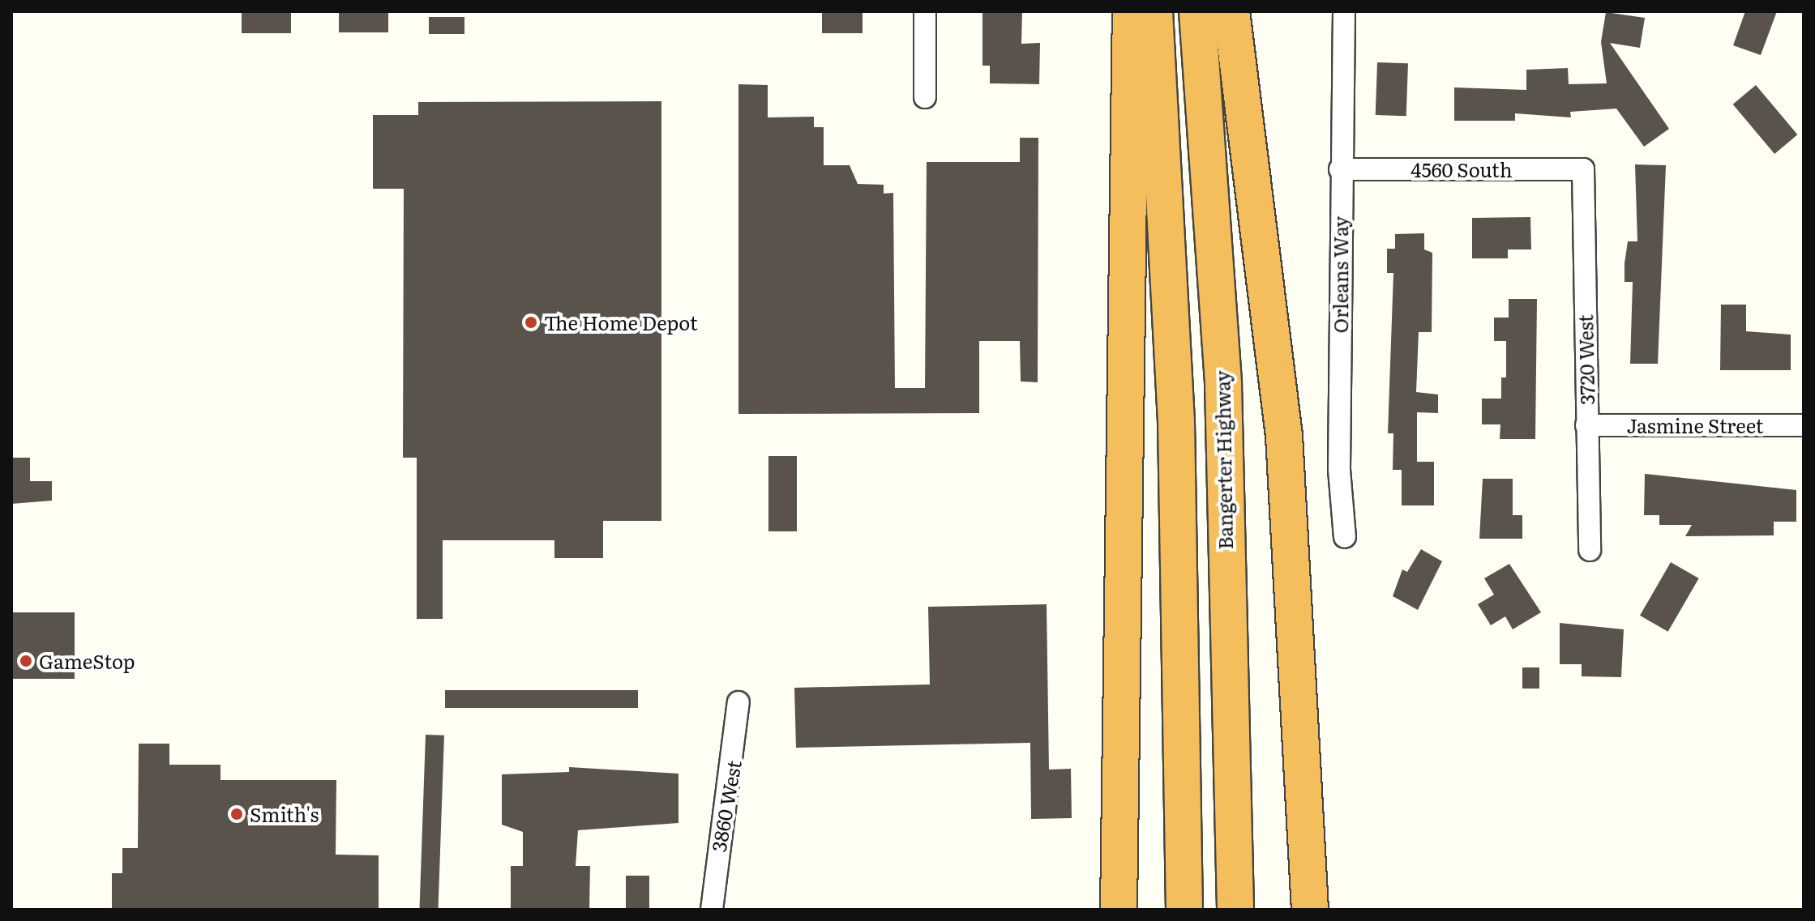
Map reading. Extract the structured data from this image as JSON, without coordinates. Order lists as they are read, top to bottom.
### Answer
{
  "streets": {
    "highway": ["Bangerter Highway"],
    "street": [
      "4560 South",
      "Orleans Way",
      "3720 West",
      "Jasmine Street",
      "3860 West"
    ]
  },
  "crossings": [
    ["4560 South", "Orleans Way"],
    ["4560 South", "3720 West"],
    ["3720 West", "Jasmine Street"]
  ],
  "places": ["The Home Depot", "GameStop", "Smith's"]
}
